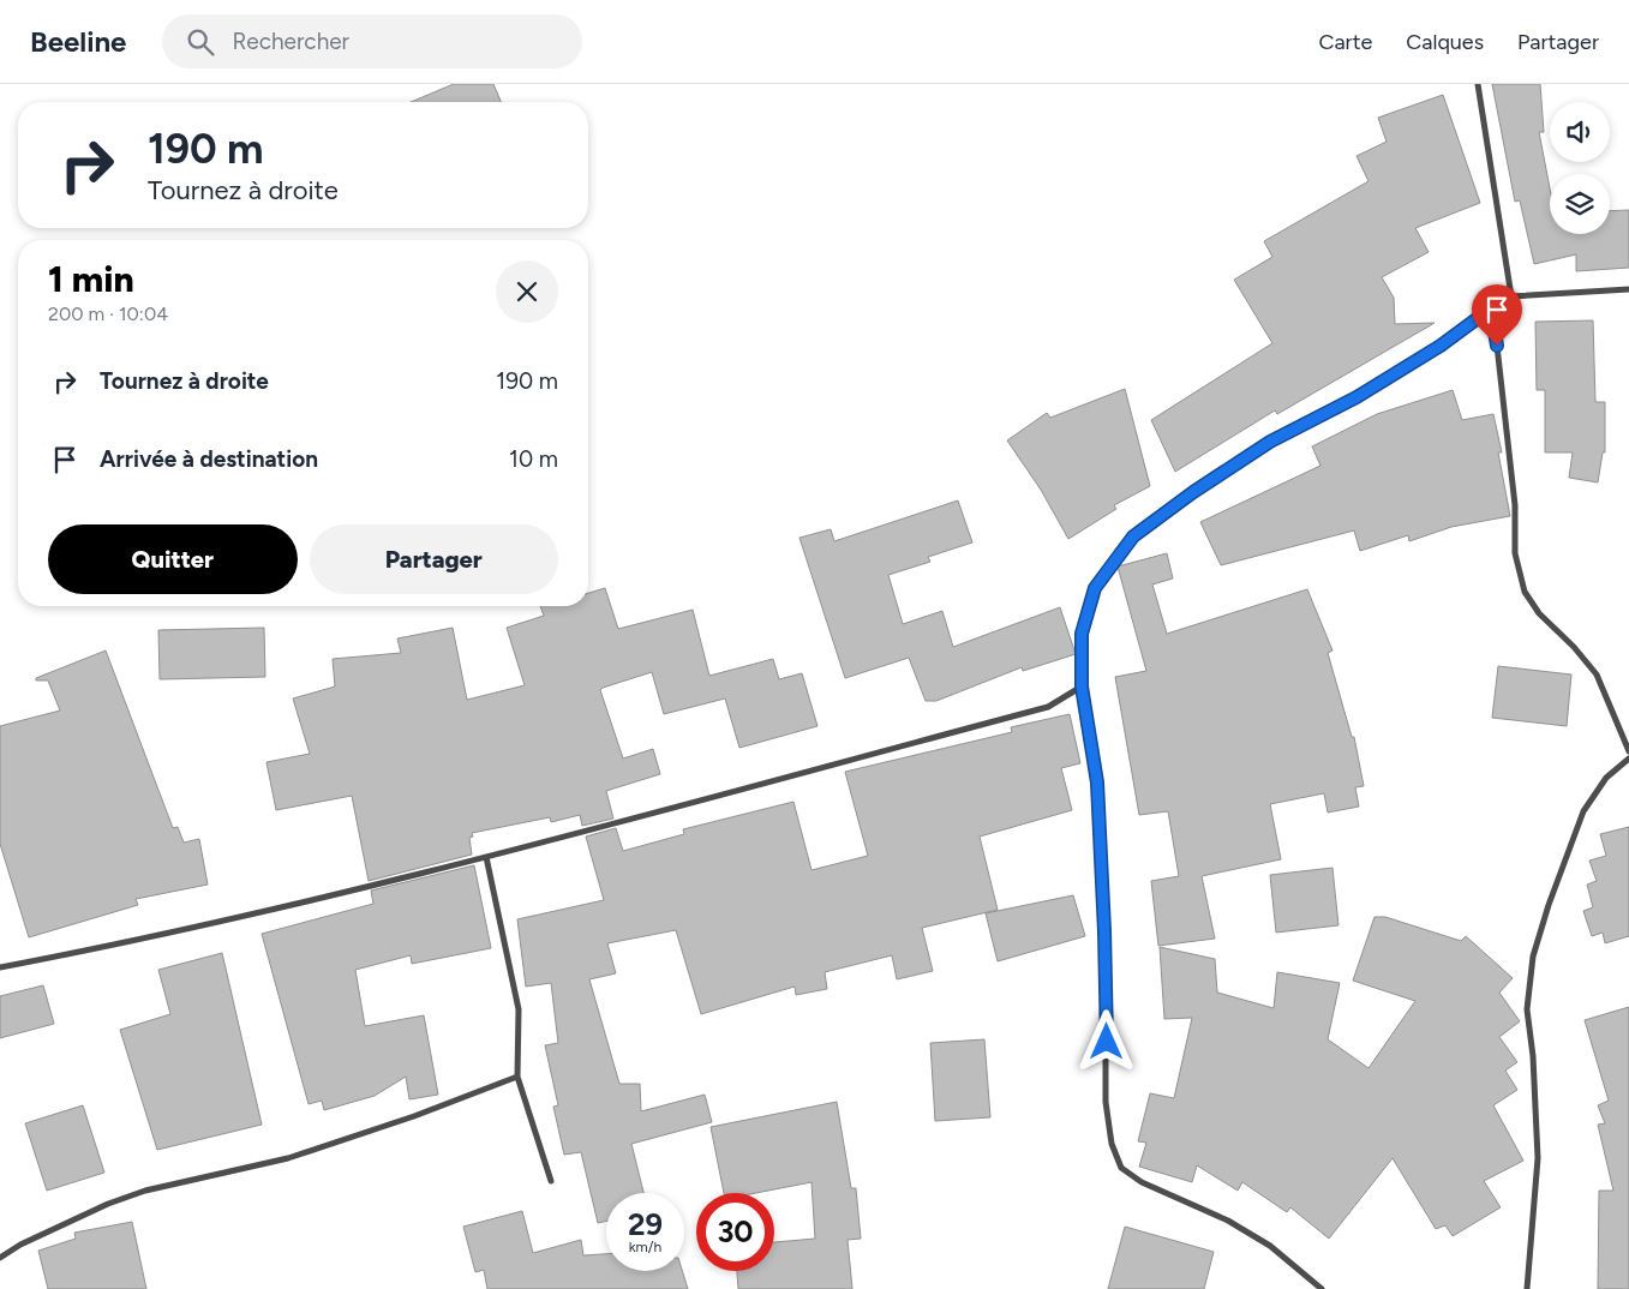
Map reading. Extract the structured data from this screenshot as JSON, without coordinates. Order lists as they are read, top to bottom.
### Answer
{
  "page": {
    "header": "Beeline",
    "search": "Rechercher",
    "nav": ["Carte", "Calques", "Partager"],
    "turn": ["190 m", "Tournez à droite"],
    "heading": ["1 min", "200 m · 10:04"],
    "list": [
      {
        "name": "Tournez à droite",
        "value": "190 m"
      },
      {
        "name": "Arrivée à destination",
        "value": "10 m"
      }
    ],
    "buttons": ["Quitter", "Partager"],
    "speed": "29 km/h",
    "limit": "30"
  }
}
